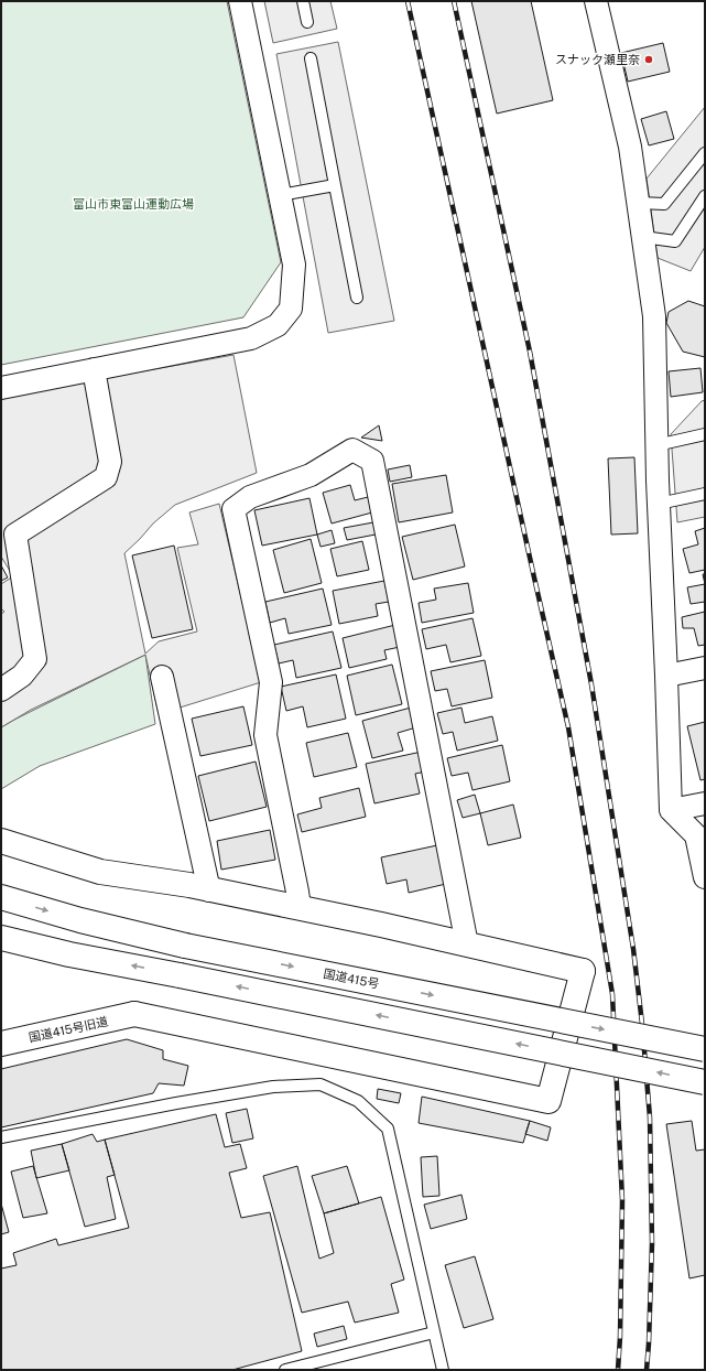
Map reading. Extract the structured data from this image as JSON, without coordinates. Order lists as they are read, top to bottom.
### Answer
{
  "streets": {
    "main road": ["国道415号", "国道415号旧道"]
  },
  "parks": ["富山市東富山運動広場"],
  "places": ["スナック瀬里奈"]
}
